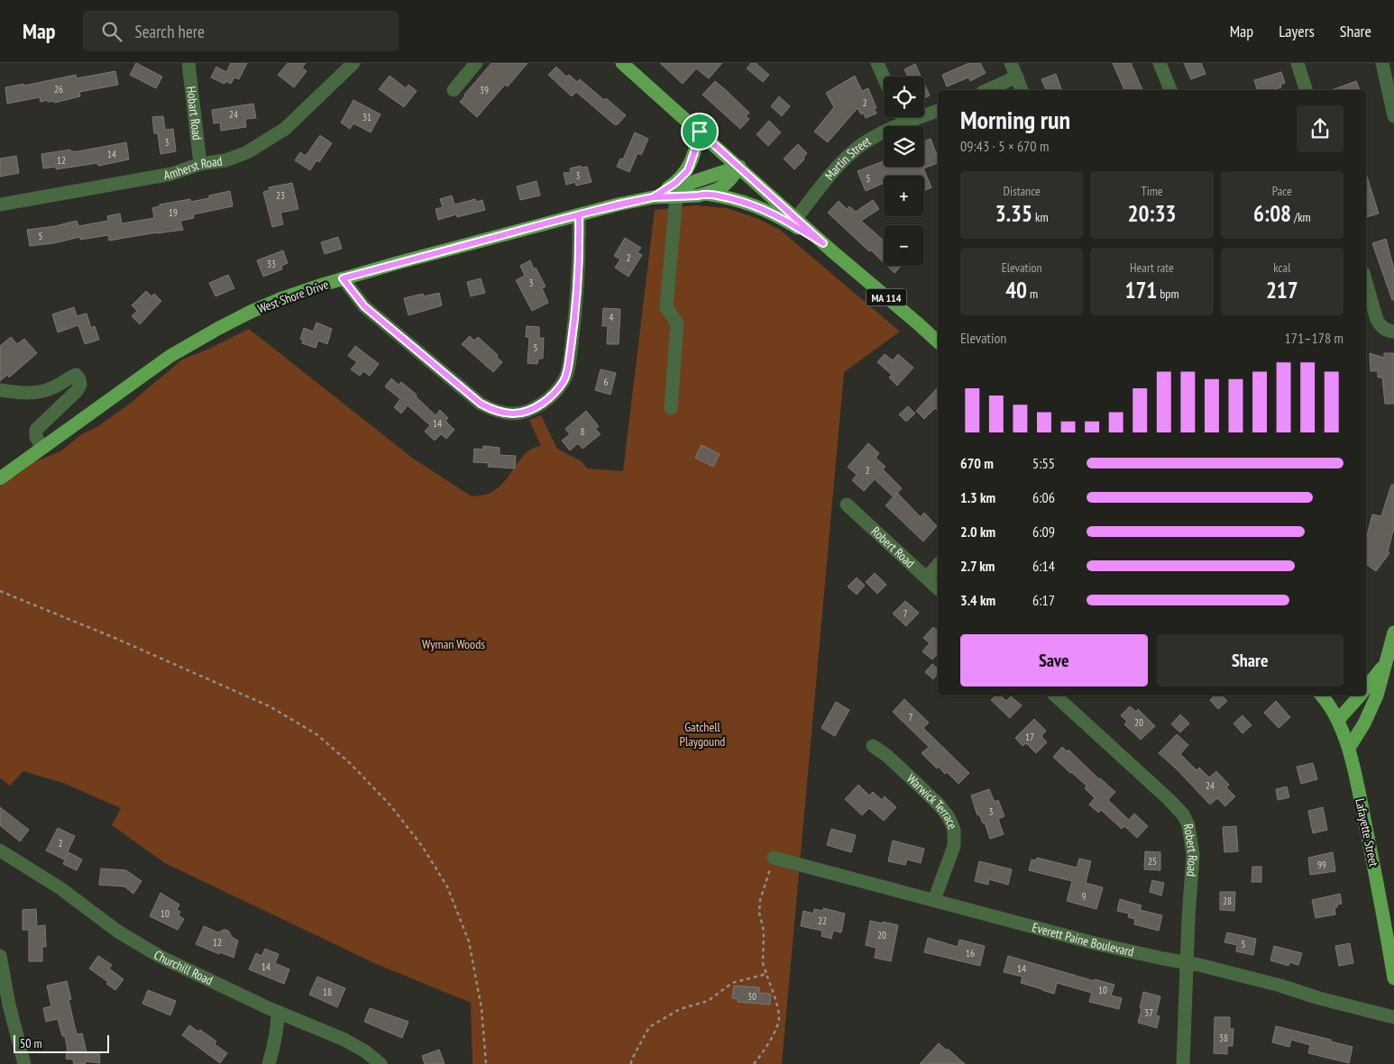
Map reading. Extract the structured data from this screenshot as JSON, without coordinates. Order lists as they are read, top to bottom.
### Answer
{
  "streets": {
    "main road": ["West Shore Drive", "MA 114", "Lafayette Street"],
    "street": [
      "Hobart Road",
      "Martin Street",
      "Amherst Road",
      "Robert Road",
      "Warwick Terrace",
      "Everett Paine Boulevard",
      "Churchill Road"
    ]
  },
  "crossings": [
    ["Hobart Road", "Amherst Road"],
    ["Martin Street", "MA 114"],
    ["West Shore Drive", "MA 114"],
    ["Robert Road", "Everett Paine Boulevard"],
    ["Warwick Terrace", "Everett Paine Boulevard"]
  ],
  "parks": ["Wyman Woods", "Gatchell Playgound"],
  "house_numbers": [
    "26",
    "39",
    "2",
    "24",
    "31",
    "3",
    "14",
    "12",
    "3",
    "5",
    "23",
    "19",
    "5",
    "2",
    "33",
    "3",
    "4",
    "5",
    "6",
    "14",
    "8",
    "2",
    "7",
    "7",
    "20",
    "17",
    "24",
    "3",
    "2",
    "25",
    "99",
    "9",
    "28",
    "10",
    "22",
    "20",
    "12",
    "5",
    "16",
    "14",
    "14",
    "10",
    "18",
    "30",
    "37",
    "38"
  ],
  "scale_bar": "50 m",
  "page": {
    "header": "Map",
    "search": "Search here",
    "nav": ["Map", "Layers", "Share"],
    "map_buttons": ["+", "−"],
    "heading": ["Morning run", "09:43 · 5 × 670 m"],
    "stats": [
      ["Distance", "3.35 km"],
      ["Time", "20:33"],
      ["Pace", "6:08 /km"],
      ["Elevation", "40 m"],
      ["Heart rate", "171 bpm"],
      ["kcal", "217"]
    ],
    "chart": ["Elevation", "171–178 m"],
    "list": [
      {
        "name": "670 m",
        "note": "5:55"
      },
      {
        "name": "1.3 km",
        "note": "6:06"
      },
      {
        "name": "2.0 km",
        "note": "6:09"
      },
      {
        "name": "2.7 km",
        "note": "6:14"
      },
      {
        "name": "3.4 km",
        "note": "6:17"
      }
    ],
    "buttons": ["Save", "Share"],
    "scale": "50 m"
  }
}
